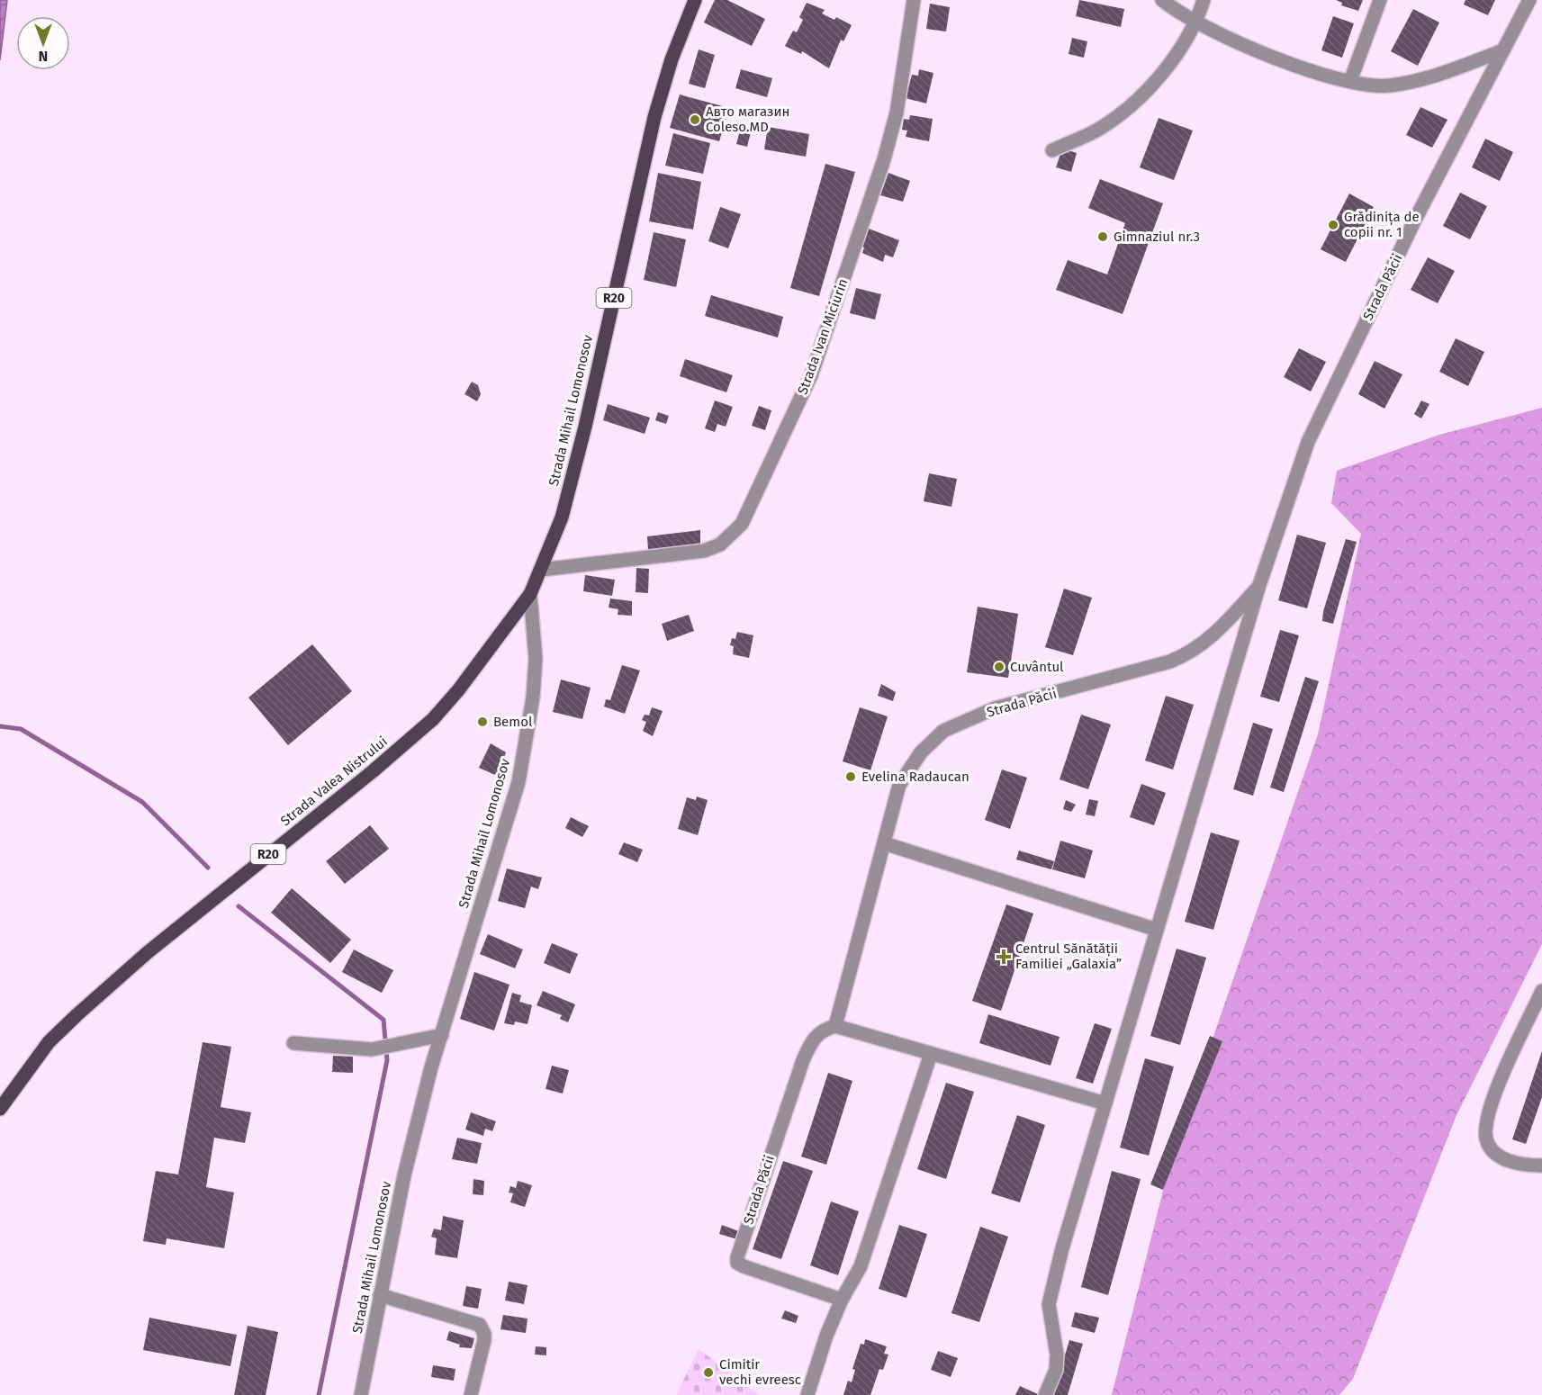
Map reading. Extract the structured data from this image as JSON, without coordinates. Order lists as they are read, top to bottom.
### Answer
{
  "streets": {
    "main road": ["R20", "Strada Mihail Lomonosov", "Strada Valea Nistrului"],
    "street": ["Strada Păcii", "Strada Ivan Miciurin"]
  },
  "crossings": [
    ["Strada Ivan Miciurin", "Strada Mihail Lomonosov"],
    ["Strada Mihail Lomonosov", "Strada Valea Nistrului"]
  ],
  "places": {
    "other": [
      "Авто магазин Coleso.MD",
      "Grădinița de copii nr. 1",
      "Gimnaziul nr.3",
      "Cuvântul",
      "Bemol",
      "Evelina Radaucan",
      "Cimitir vechi evreesc"
    ],
    "health": ["Centrul Sănătății Familiei „Galaxia”"]
  },
  "north": "bottom"
}
